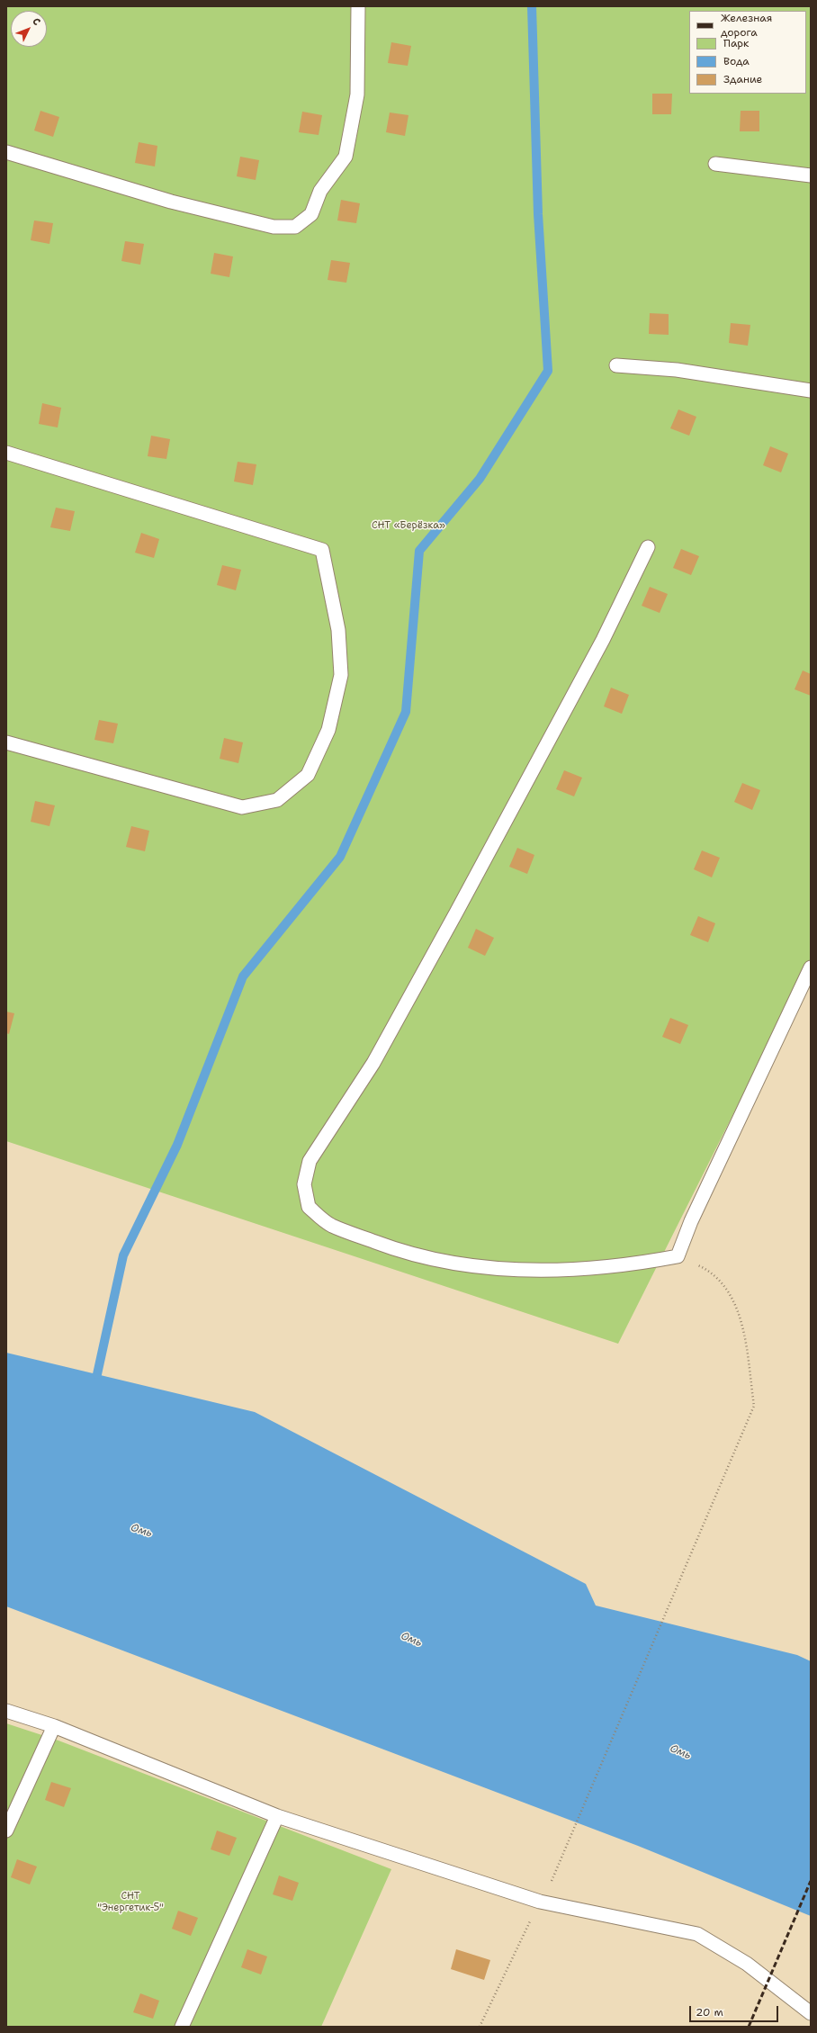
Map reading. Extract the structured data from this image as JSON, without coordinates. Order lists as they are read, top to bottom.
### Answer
{
  "water": ["Омь"],
  "parks": ["СНТ «Берёзка»", "СНТ \"Энергетик-5\""],
  "legend": [
    "Железная дорога",
    "Парк",
    "Вода",
    "Здание"
  ],
  "scale_bar": "20 m",
  "north": "top right"
}
